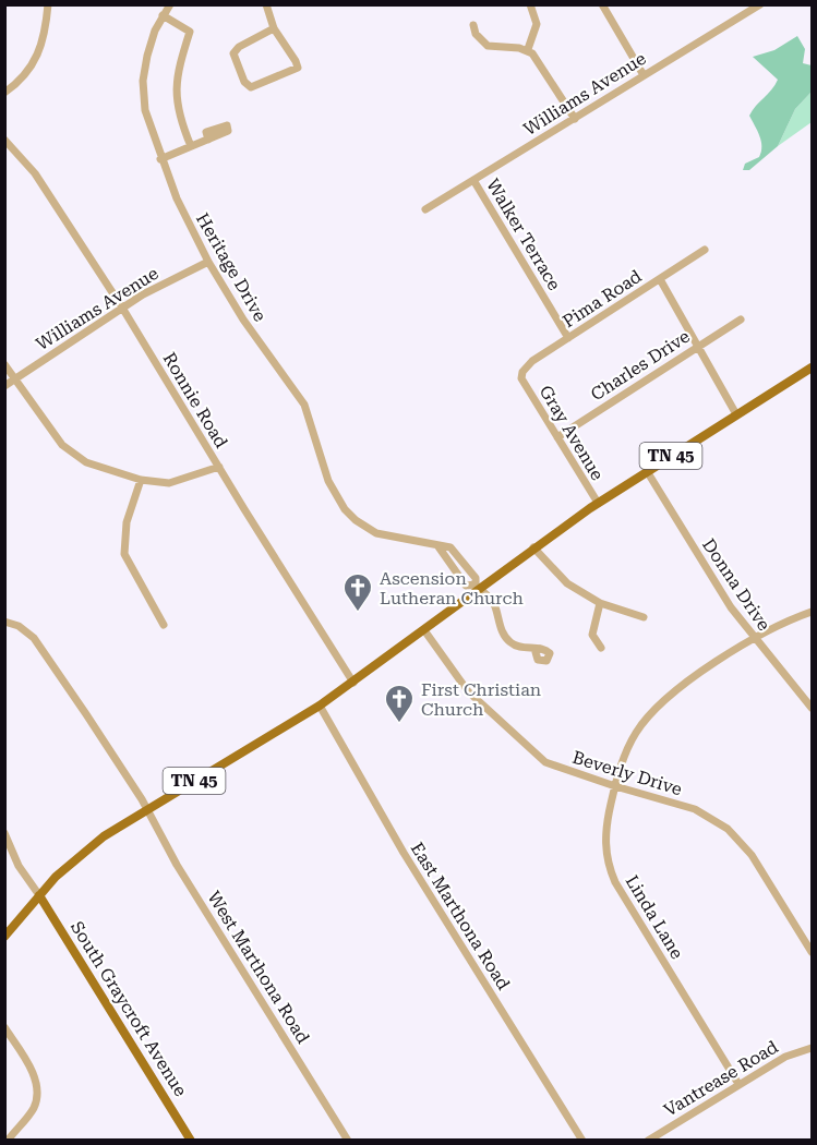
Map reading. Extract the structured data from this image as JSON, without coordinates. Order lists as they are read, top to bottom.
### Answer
{
  "streets": {
    "main road": ["TN 45", "South Graycroft Avenue"],
    "street": [
      "Williams Avenue",
      "Walker Terrace",
      "Heritage Drive",
      "Pima Road",
      "Charles Drive",
      "Ronnie Road",
      "Gray Avenue",
      "Donna Drive",
      "Beverly Drive",
      "East Marthona Road",
      "Linda Lane",
      "West Marthona Road",
      "Vantrease Road"
    ]
  },
  "crossings": [
    ["Williams Avenue", "Walker Terrace"],
    ["Williams Avenue", "Heritage Drive"],
    ["Williams Avenue", "Ronnie Road"],
    ["Walker Terrace", "Pima Road"],
    ["Heritage Drive", "TN 45"],
    ["Pima Road", "Gray Avenue"],
    ["Charles Drive", "Gray Avenue"],
    ["Ronnie Road", "TN 45"],
    ["Gray Avenue", "TN 45"],
    ["TN 45", "Donna Drive"],
    ["TN 45", "Beverly Drive"],
    ["TN 45", "East Marthona Road"],
    ["TN 45", "West Marthona Road"],
    ["TN 45", "South Graycroft Avenue"],
    ["Donna Drive", "Linda Lane"],
    ["Beverly Drive", "Linda Lane"],
    ["Linda Lane", "Vantrease Road"]
  ],
  "places": {
    "church": ["Ascension Lutheran Church", "First Christian Church"]
  }
}
